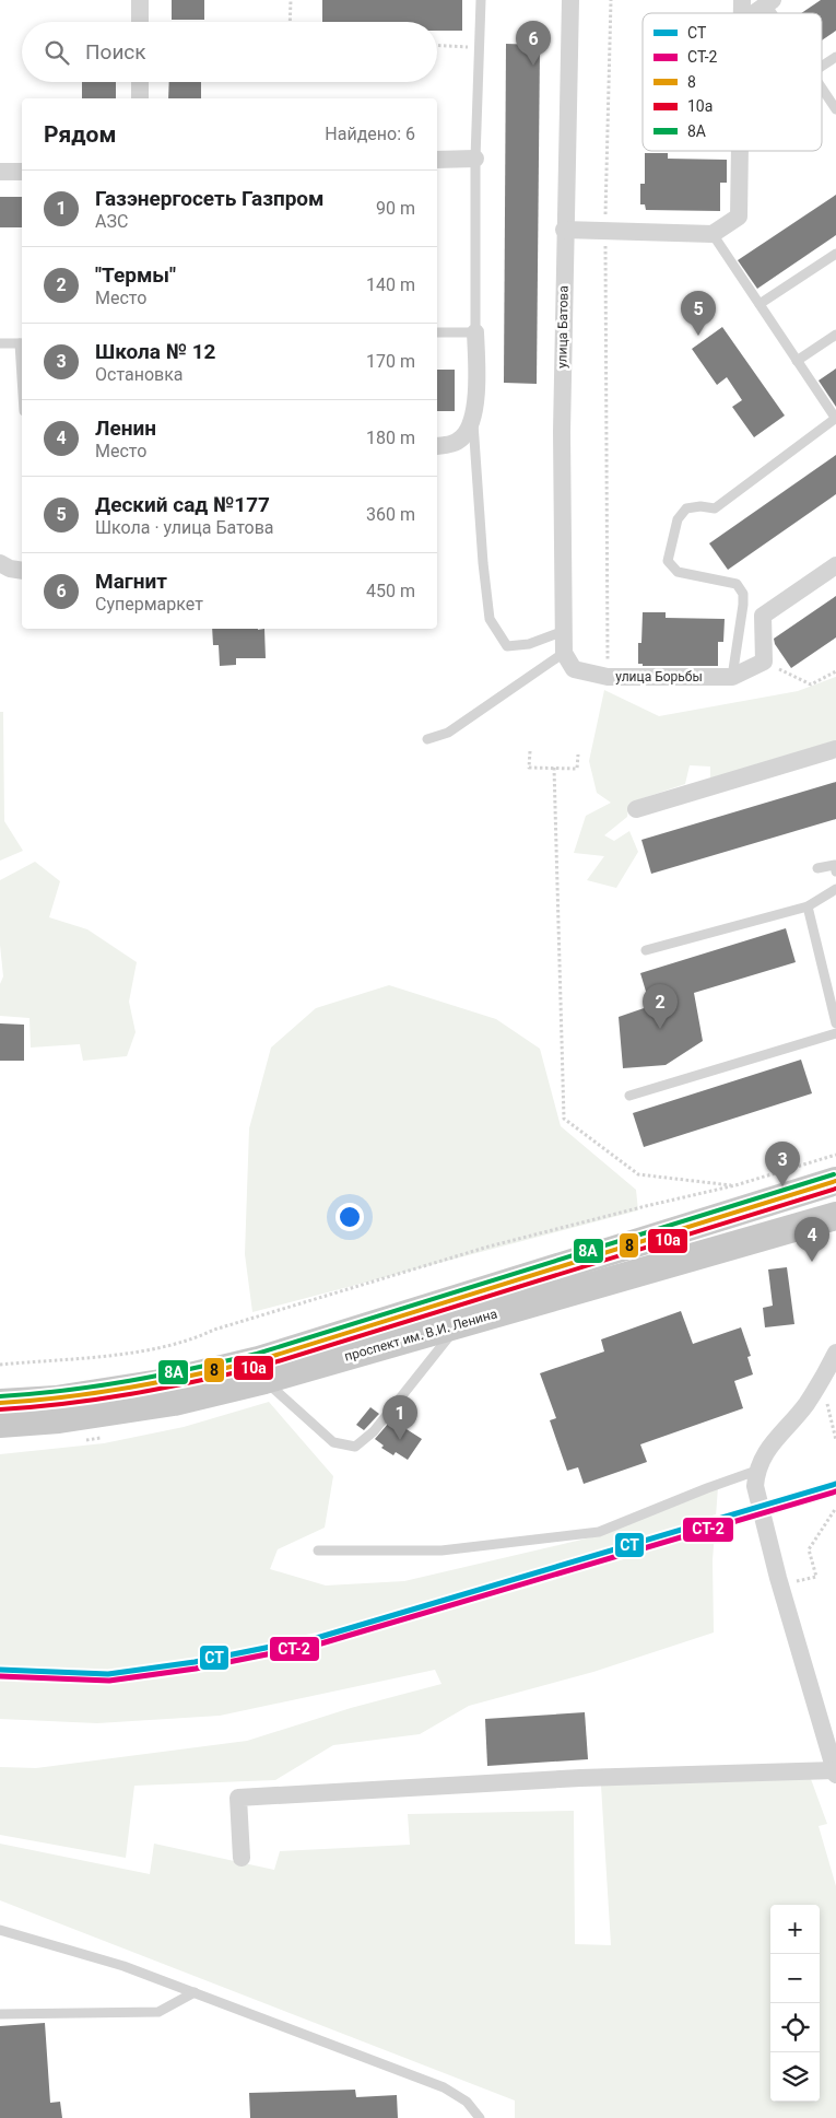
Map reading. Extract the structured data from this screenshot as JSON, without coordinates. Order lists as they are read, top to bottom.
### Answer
{
  "streets": {
    "main road": ["проспект им. В.И. Ленина"],
    "street": ["улица Батова", "улица Борьбы"]
  },
  "crossings": [
    ["улица Батова", "улица Борьбы"]
  ],
  "lines": [
    "transit line 8А",
    "transit line 8",
    "transit line 10а",
    "transit line СТ",
    "transit line СТ-2"
  ],
  "legend": [
    "СТ",
    "СТ-2",
    "8",
    "10а",
    "8А"
  ],
  "page": {
    "pins": [
      "6",
      "5",
      "2",
      "3",
      "4",
      "1"
    ],
    "search": "Поиск",
    "heading": ["Рядом", "Найдено: 6"],
    "list": [
      {
        "mark": "1",
        "name": "Газэнергосеть Газпром",
        "note": "АЗС",
        "value": "90 m"
      },
      {
        "mark": "2",
        "name": "\"Термы\"",
        "note": "Место",
        "value": "140 m"
      },
      {
        "mark": "3",
        "name": "Школа № 12",
        "note": "Остановка",
        "value": "170 m"
      },
      {
        "mark": "4",
        "name": "Ленин",
        "note": "Место",
        "value": "180 m"
      },
      {
        "mark": "5",
        "name": "Деский сад №177",
        "note": "Школа · улица Батова",
        "value": "360 m"
      },
      {
        "mark": "6",
        "name": "Магнит",
        "note": "Супермаркет",
        "value": "450 m"
      }
    ],
    "map_buttons": ["+", "−"]
  }
}
